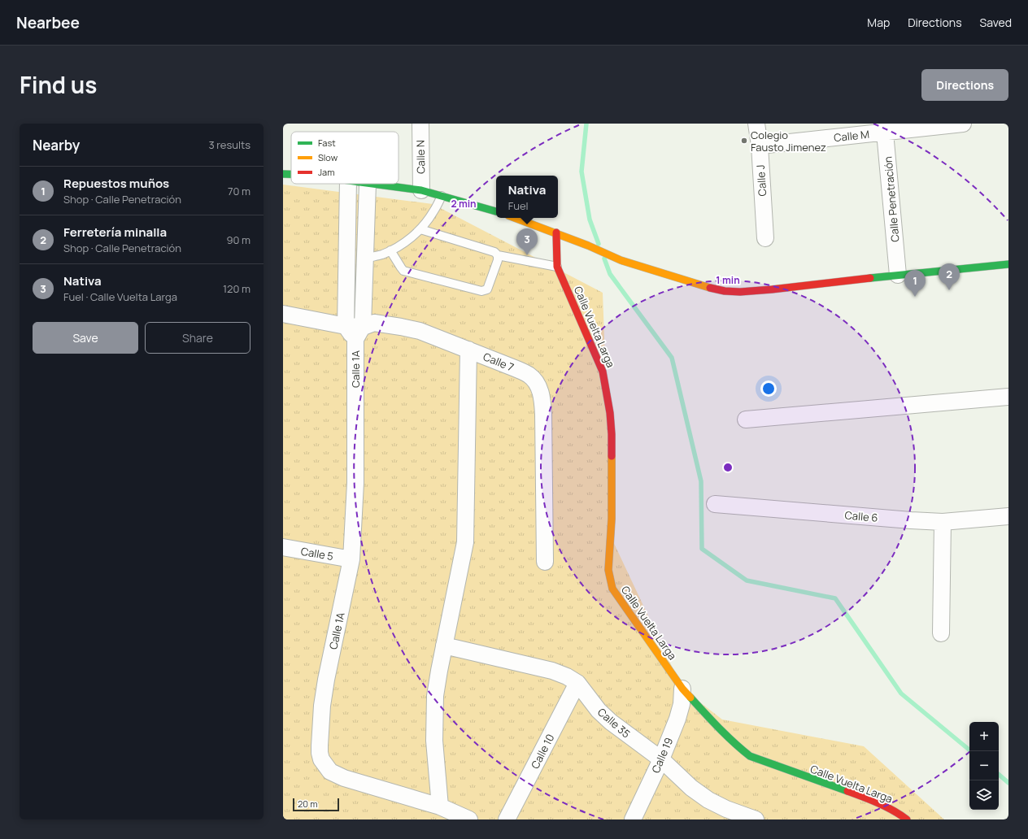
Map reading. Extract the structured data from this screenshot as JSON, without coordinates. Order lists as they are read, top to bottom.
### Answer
{
  "streets": {
    "street": [
      "Calle M",
      "Calle N",
      "Calle J",
      "Calle Penetración",
      "Calle Vuelta Larga",
      "Calle 7",
      "Calle 1A",
      "Calle 6",
      "Calle 5",
      "Calle 35",
      "Calle 10",
      "Calle 19"
    ]
  },
  "crossings": [
    ["Calle M", "Calle J"],
    ["Calle M", "Calle Penetración"],
    ["Calle Vuelta Larga", "Calle 19"],
    ["Calle 7", "Calle 1A"],
    ["Calle 1A", "Calle 5"],
    ["Calle 35", "Calle 10"],
    ["Calle 35", "Calle 19"]
  ],
  "places": ["Colegio Fausto Jimenez"],
  "legend": ["Fast", "Slow", "Jam"],
  "scale_bar": "20 m",
  "page": {
    "header": "Nearbee",
    "nav": ["Map", "Directions", "Saved"],
    "title": "Find us",
    "buttons": [
      "Directions",
      ["Save", "Share"]
    ],
    "heading": ["Nearby", "3 results"],
    "list": [
      {
        "mark": "1",
        "name": "Repuestos muños",
        "note": "Shop · Calle Penetración",
        "value": "70 m"
      },
      {
        "mark": "2",
        "name": "Ferretería minalla",
        "note": "Shop · Calle Penetración",
        "value": "90 m"
      },
      {
        "mark": "3",
        "name": "Nativa",
        "note": "Fuel · Calle Vuelta Larga",
        "value": "120 m"
      }
    ],
    "popup": ["Nativa", "Fuel"],
    "pins": ["3", "2", "1"],
    "map_buttons": ["+", "−"],
    "scale": "20 m"
  },
  "rings": ["2 min", "1 min"]
}
